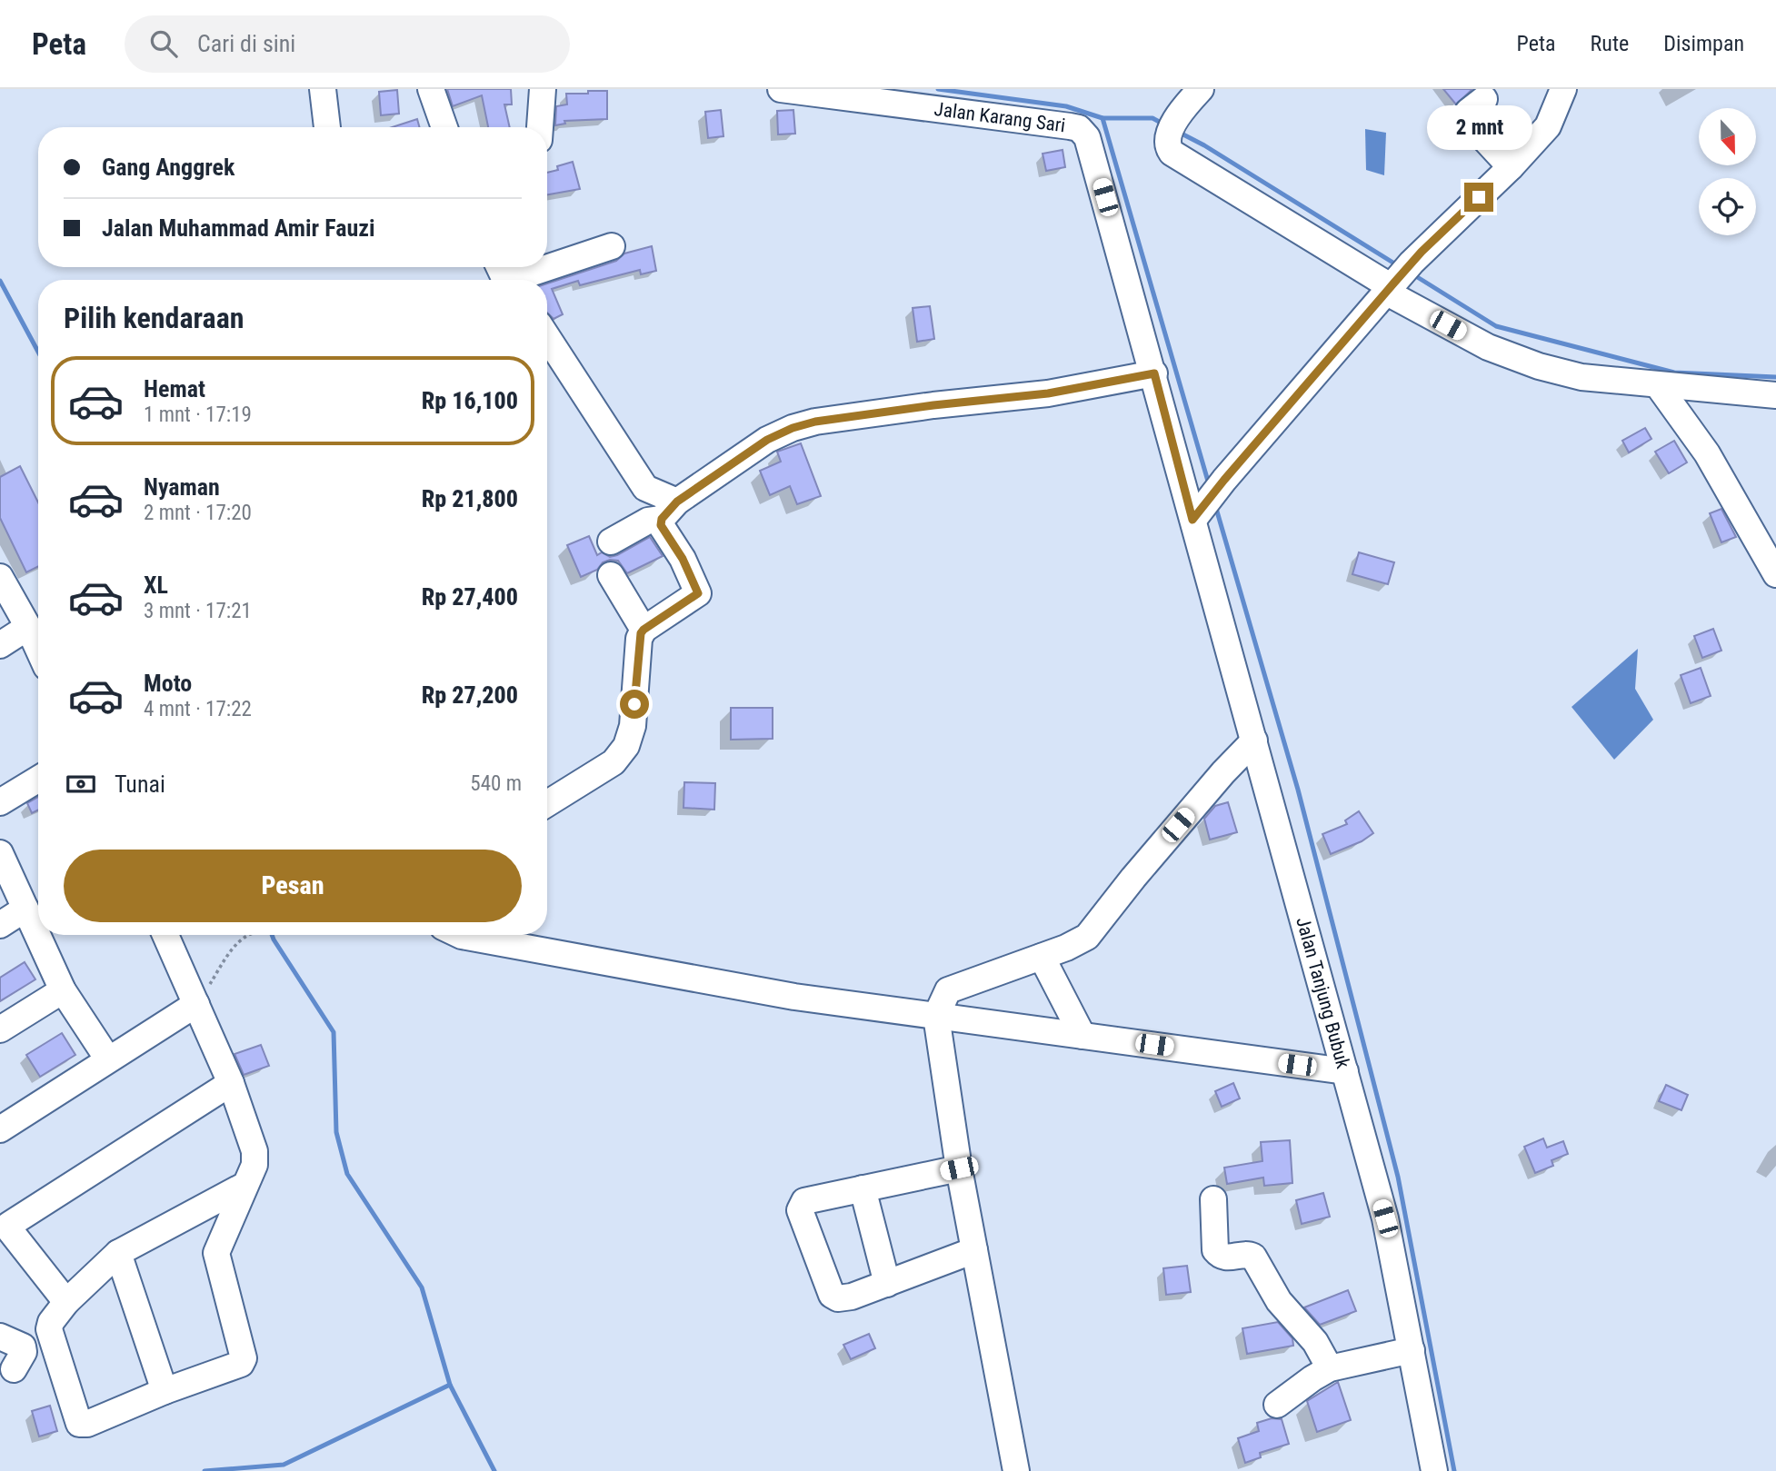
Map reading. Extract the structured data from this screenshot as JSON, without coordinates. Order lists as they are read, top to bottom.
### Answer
{
  "streets": {
    "street": ["Jalan Karang Sari", "Jalan Tanjung Bubuk"]
  },
  "crossings": [
    ["Jalan Karang Sari", "Jalan Tanjung Bubuk"]
  ],
  "north": "bottom",
  "page": {
    "header": "Peta",
    "search": "Cari di sini",
    "nav": ["Peta", "Rute", "Disimpan"],
    "bubble": "2 mnt",
    "banner": ["Gang Anggrek", "Jalan Muhammad Amir Fauzi"],
    "heading": "Pilih kendaraan",
    "list": [
      {
        "name": "Hemat",
        "note": "1 mnt · 17:19",
        "value": "Rp 16,100"
      },
      {
        "name": "Nyaman",
        "note": "2 mnt · 17:20",
        "value": "Rp 21,800"
      },
      {
        "name": "XL",
        "note": "3 mnt · 17:21",
        "value": "Rp 27,400"
      },
      {
        "name": "Moto",
        "note": "4 mnt · 17:22",
        "value": "Rp 27,200"
      }
    ],
    "pay": ["Tunai", "540 m"],
    "buttons": "Pesan"
  }
}
